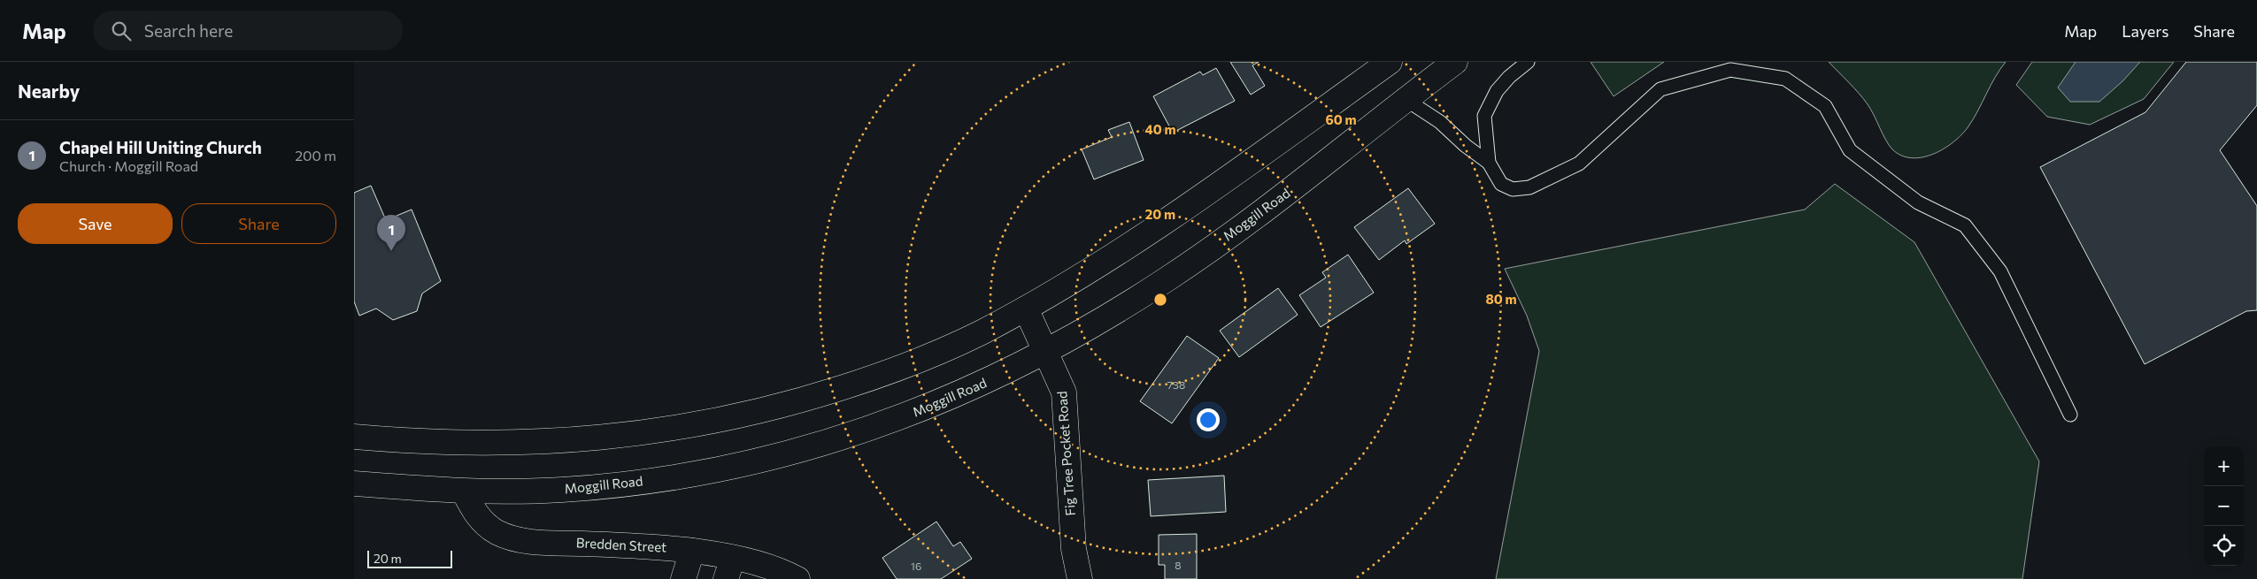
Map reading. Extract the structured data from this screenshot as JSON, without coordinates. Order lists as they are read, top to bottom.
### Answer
{
  "streets": {
    "main road": ["Moggill Road", "Fig Tree Pocket Road", "Bredden Street"]
  },
  "crossings": [
    ["Moggill Road", "Fig Tree Pocket Road"],
    ["Moggill Road", "Bredden Street"]
  ],
  "house_numbers": ["738", "8", "16"],
  "scale_bar": "20 m",
  "page": {
    "header": "Map",
    "search": "Search here",
    "nav": ["Map", "Layers", "Share"],
    "heading": "Nearby",
    "list": [
      {
        "mark": "1",
        "name": "Chapel Hill Uniting Church",
        "note": "Church · Moggill Road",
        "value": "200 m"
      }
    ],
    "buttons": ["Save", "Share"],
    "pins": "1",
    "map_buttons": ["+", "−"],
    "scale": "20 m"
  },
  "rings": [
    "60 m",
    "40 m",
    "20 m",
    "80 m"
  ]
}
